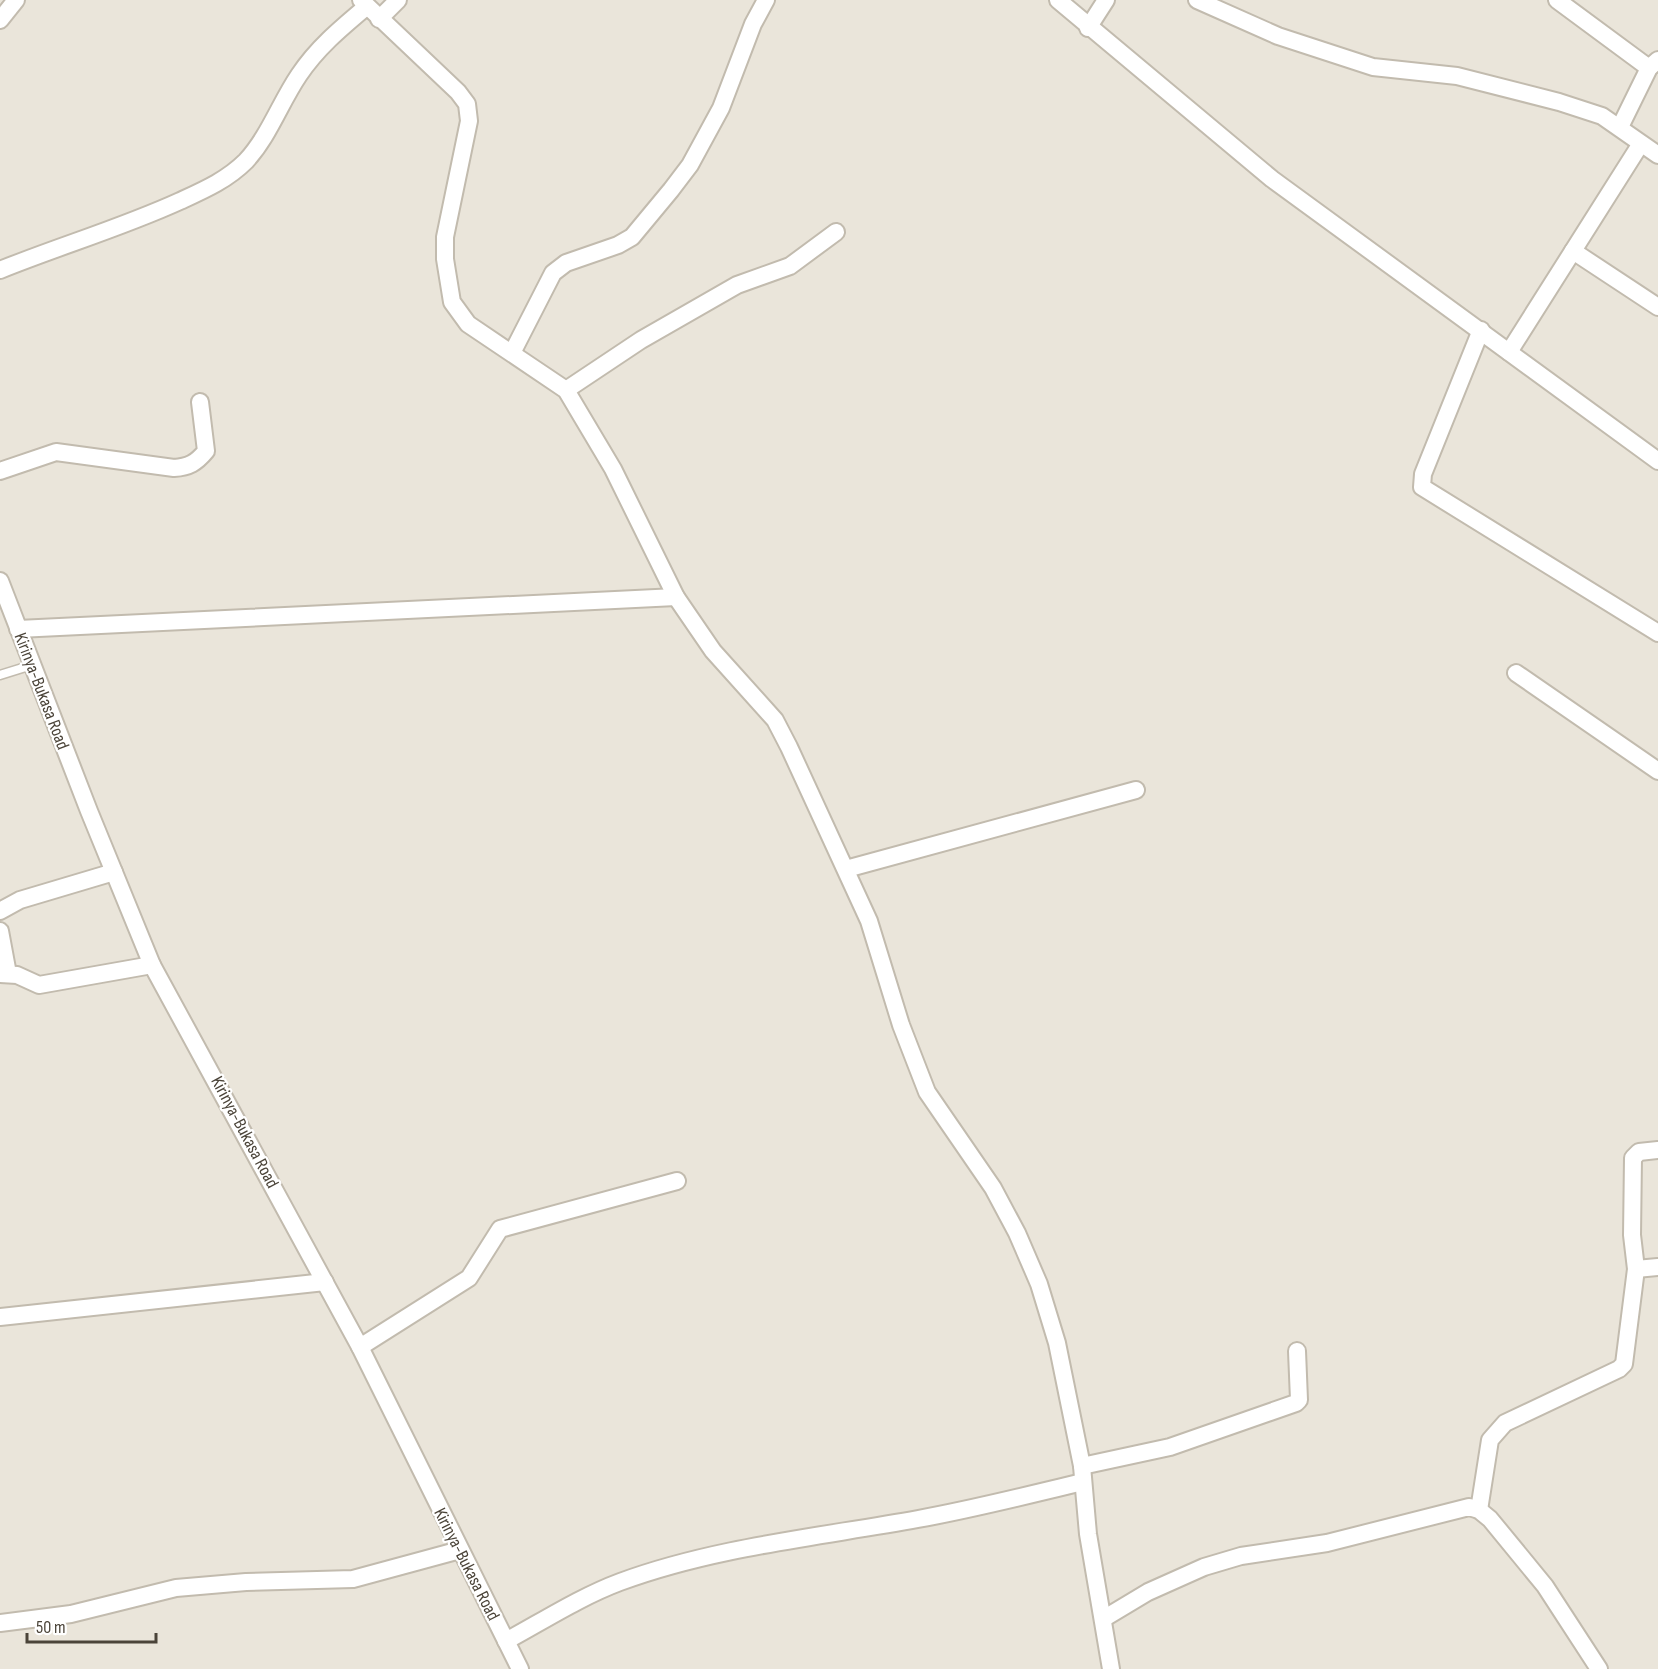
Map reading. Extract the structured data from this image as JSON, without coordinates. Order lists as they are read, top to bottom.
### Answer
{
  "streets": {
    "street": ["Kirinya-Bukasa Road"]
  },
  "scale_bar": "50 m"
}
